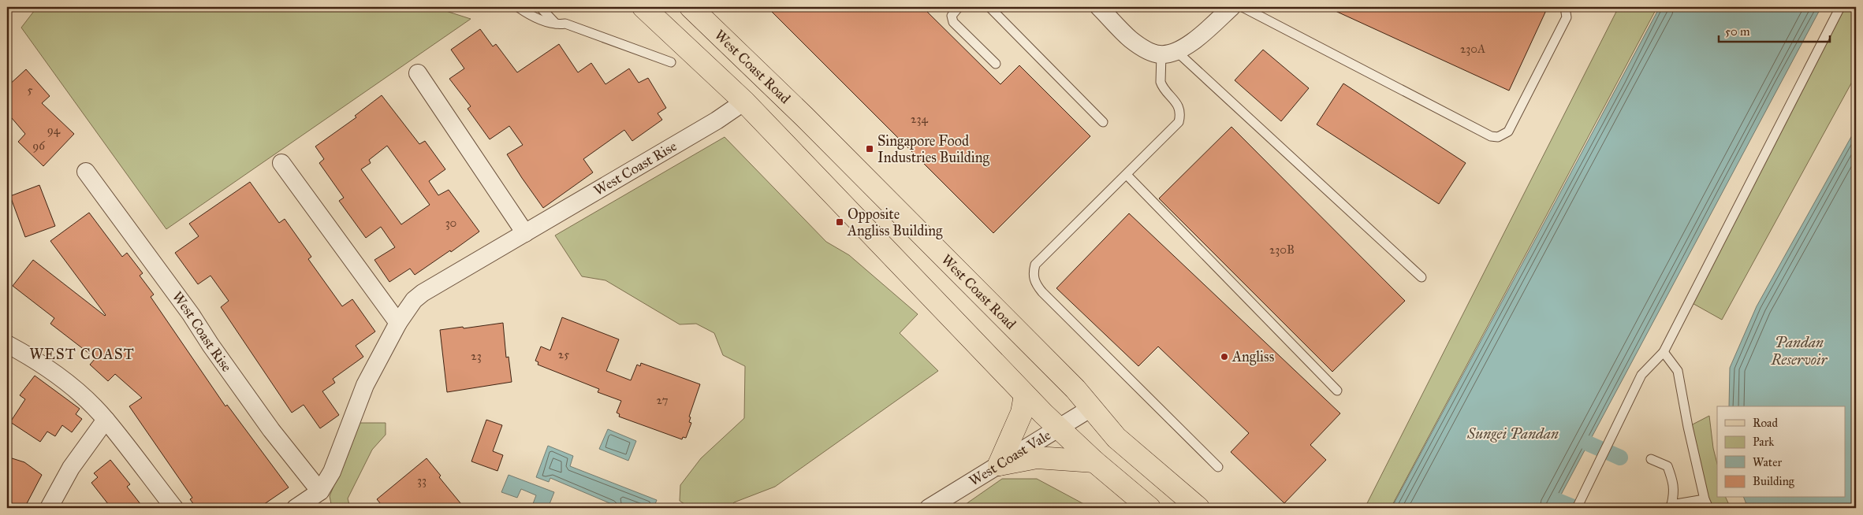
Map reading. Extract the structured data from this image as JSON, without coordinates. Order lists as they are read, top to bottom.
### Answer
{
  "streets": {
    "main road": ["West Coast Road"],
    "street": ["West Coast Rise", "West Coast Vale"]
  },
  "crossings": [
    ["West Coast Road", "West Coast Vale"]
  ],
  "districts": ["WEST COAST"],
  "water": ["Pandan Reservoir", "Sungei Pandan"],
  "places": {
    "transit": ["Singapore Food Industries Building", "Opposite Angliss Building"],
    "other": ["Angliss"]
  },
  "house_numbers": [
    "230A",
    "5",
    "234",
    "94",
    "96",
    "30",
    "230B",
    "25",
    "23",
    "27",
    "33"
  ],
  "legend": [
    "Road",
    "Park",
    "Water",
    "Building"
  ],
  "scale_bar": "50 m"
}
